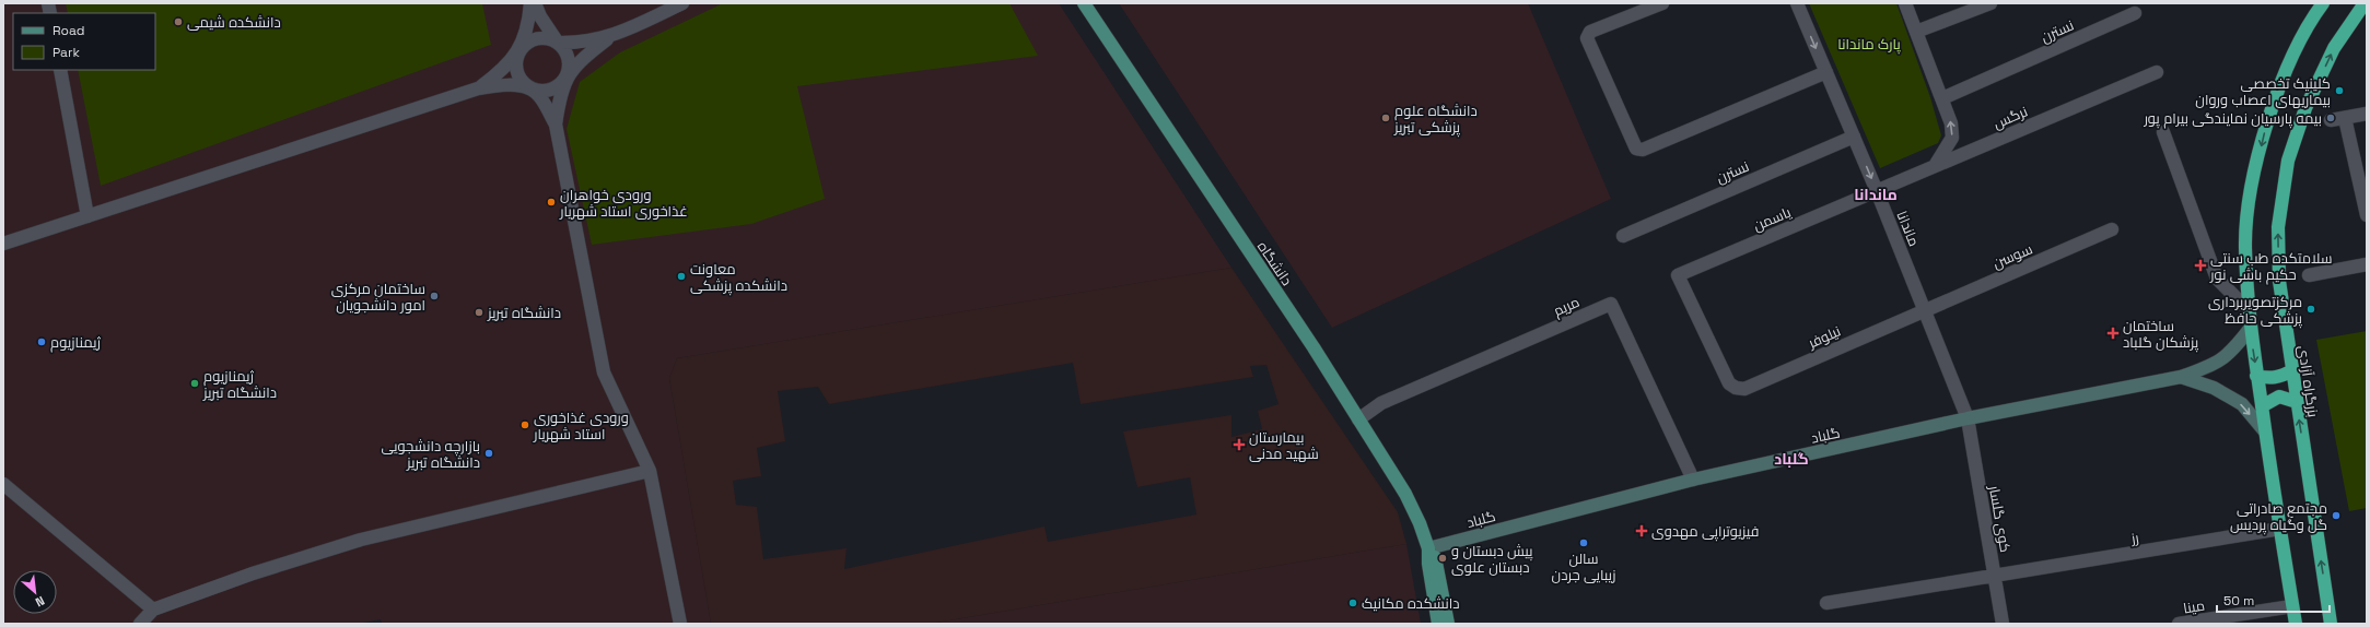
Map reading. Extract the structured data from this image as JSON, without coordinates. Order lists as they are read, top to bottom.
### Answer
{
  "streets": {
    "highway": ["بزرگراه آزادی"],
    "main road": ["دانشگاه", "گلباد"],
    "street": [
      "نسترن",
      "نرگس",
      "یاسمن",
      "ماندانا",
      "سوسن",
      "مریم",
      "نیلوفر",
      "کوی گلسار",
      "رز",
      "مینا"
    ]
  },
  "crossings": [
    ["نسترن", "ماندانا"],
    ["نرگس", "یاسمن"],
    ["نرگس", "ماندانا"],
    ["یاسمن", "ماندانا"],
    ["یاسمن", "نیلوفر"],
    ["ماندانا", "سوسن"],
    ["ماندانا", "نیلوفر"],
    ["ماندانا", "گلباد"],
    ["ماندانا", "کوی گلسار"],
    ["سوسن", "نیلوفر"],
    ["دانشگاه", "مریم"],
    ["دانشگاه", "گلباد"],
    ["مریم", "گلباد"],
    ["گلباد", "کوی گلسار"],
    ["کوی گلسار", "رز"]
  ],
  "districts": ["ماندانا", "گلباد"],
  "parks": ["پارک ماندانا"],
  "places": {
    "other": [
      "دانشکده شیمی",
      "کلینیک تخصصی بیماریهای اعصاب وروان",
      "دانشگاه علوم پزشکی تبریز",
      "بیمه پارسیان نمایندگی بیرام پور",
      "ورودی خواهران غذاخوری استاد شهریار",
      "معاونت دانشکده پزشکی",
      "ساختمان مرکزی امور دانشجویان",
      "مرکزتصویربرداری پزشکی حافظ",
      "دانشگاه تبریز",
      "ژیمنازیوم",
      "ژیمنازیوم دانشگاه تبریز",
      "ورودی غذاخوری استاد شهریار",
      "بازارچه دانشجویی دانشگاه تبریز",
      "مجتمع صادراتی گل وگیاه پردیس",
      "سالن زیبایی جردن",
      "پیش دبستان و دبستان علوی",
      "دانشکده مکانیک"
    ],
    "health": [
      "سلامتکده طب سنتی حکیم باشی نور",
      "ساختمان پزشکان گلباد",
      "بیمارستان شهید مدنی",
      "فیزیوتراپی مهدوی"
    ]
  },
  "legend": ["Road", "Park"],
  "scale_bar": "50 m",
  "north": "bottom right"
}
